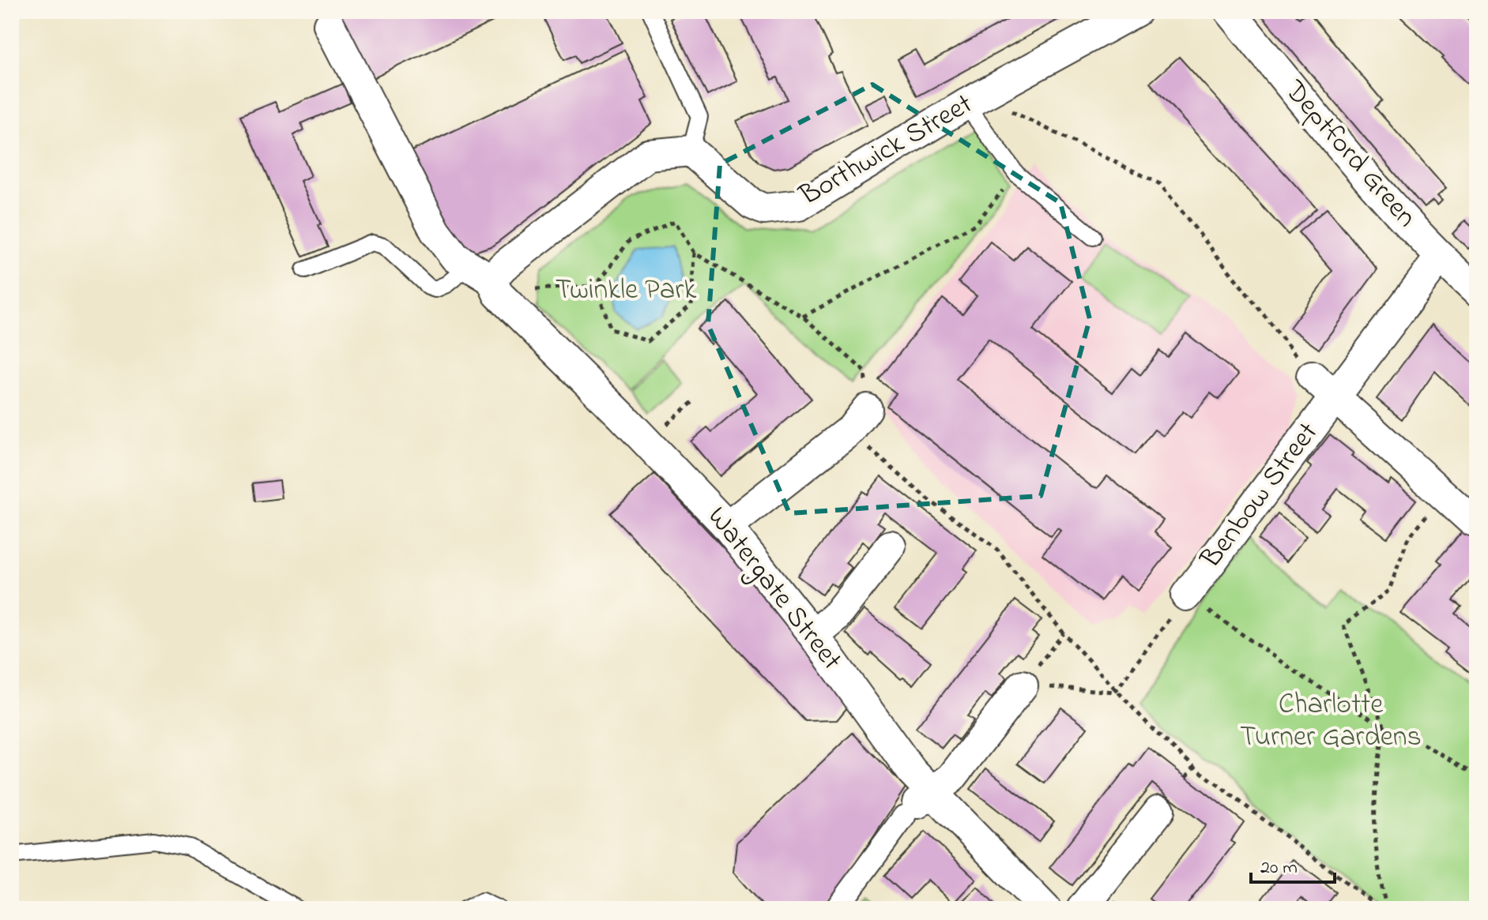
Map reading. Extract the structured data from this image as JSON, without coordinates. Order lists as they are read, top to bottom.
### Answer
{
  "streets": {
    "street": [
      "Borthwick Street",
      "Deptford Green",
      "Benbow Street",
      "Watergate Street"
    ]
  },
  "crossings": [
    ["Deptford Green", "Benbow Street"]
  ],
  "parks": ["Twinkle Park", "Charlotte Turner Gardens"],
  "scale_bar": "20 m"
}
